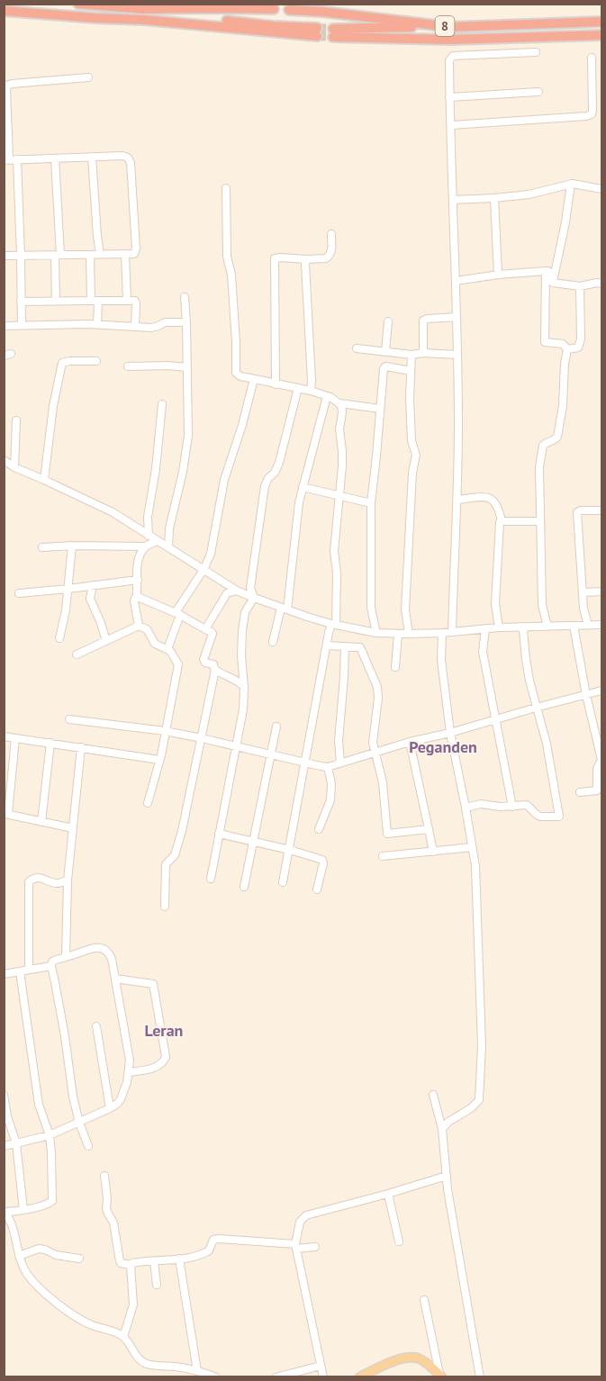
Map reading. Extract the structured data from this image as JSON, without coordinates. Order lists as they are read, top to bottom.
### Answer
{
  "streets": {
    "highway": ["8"]
  },
  "districts": ["Peganden", "Leran"]
}
